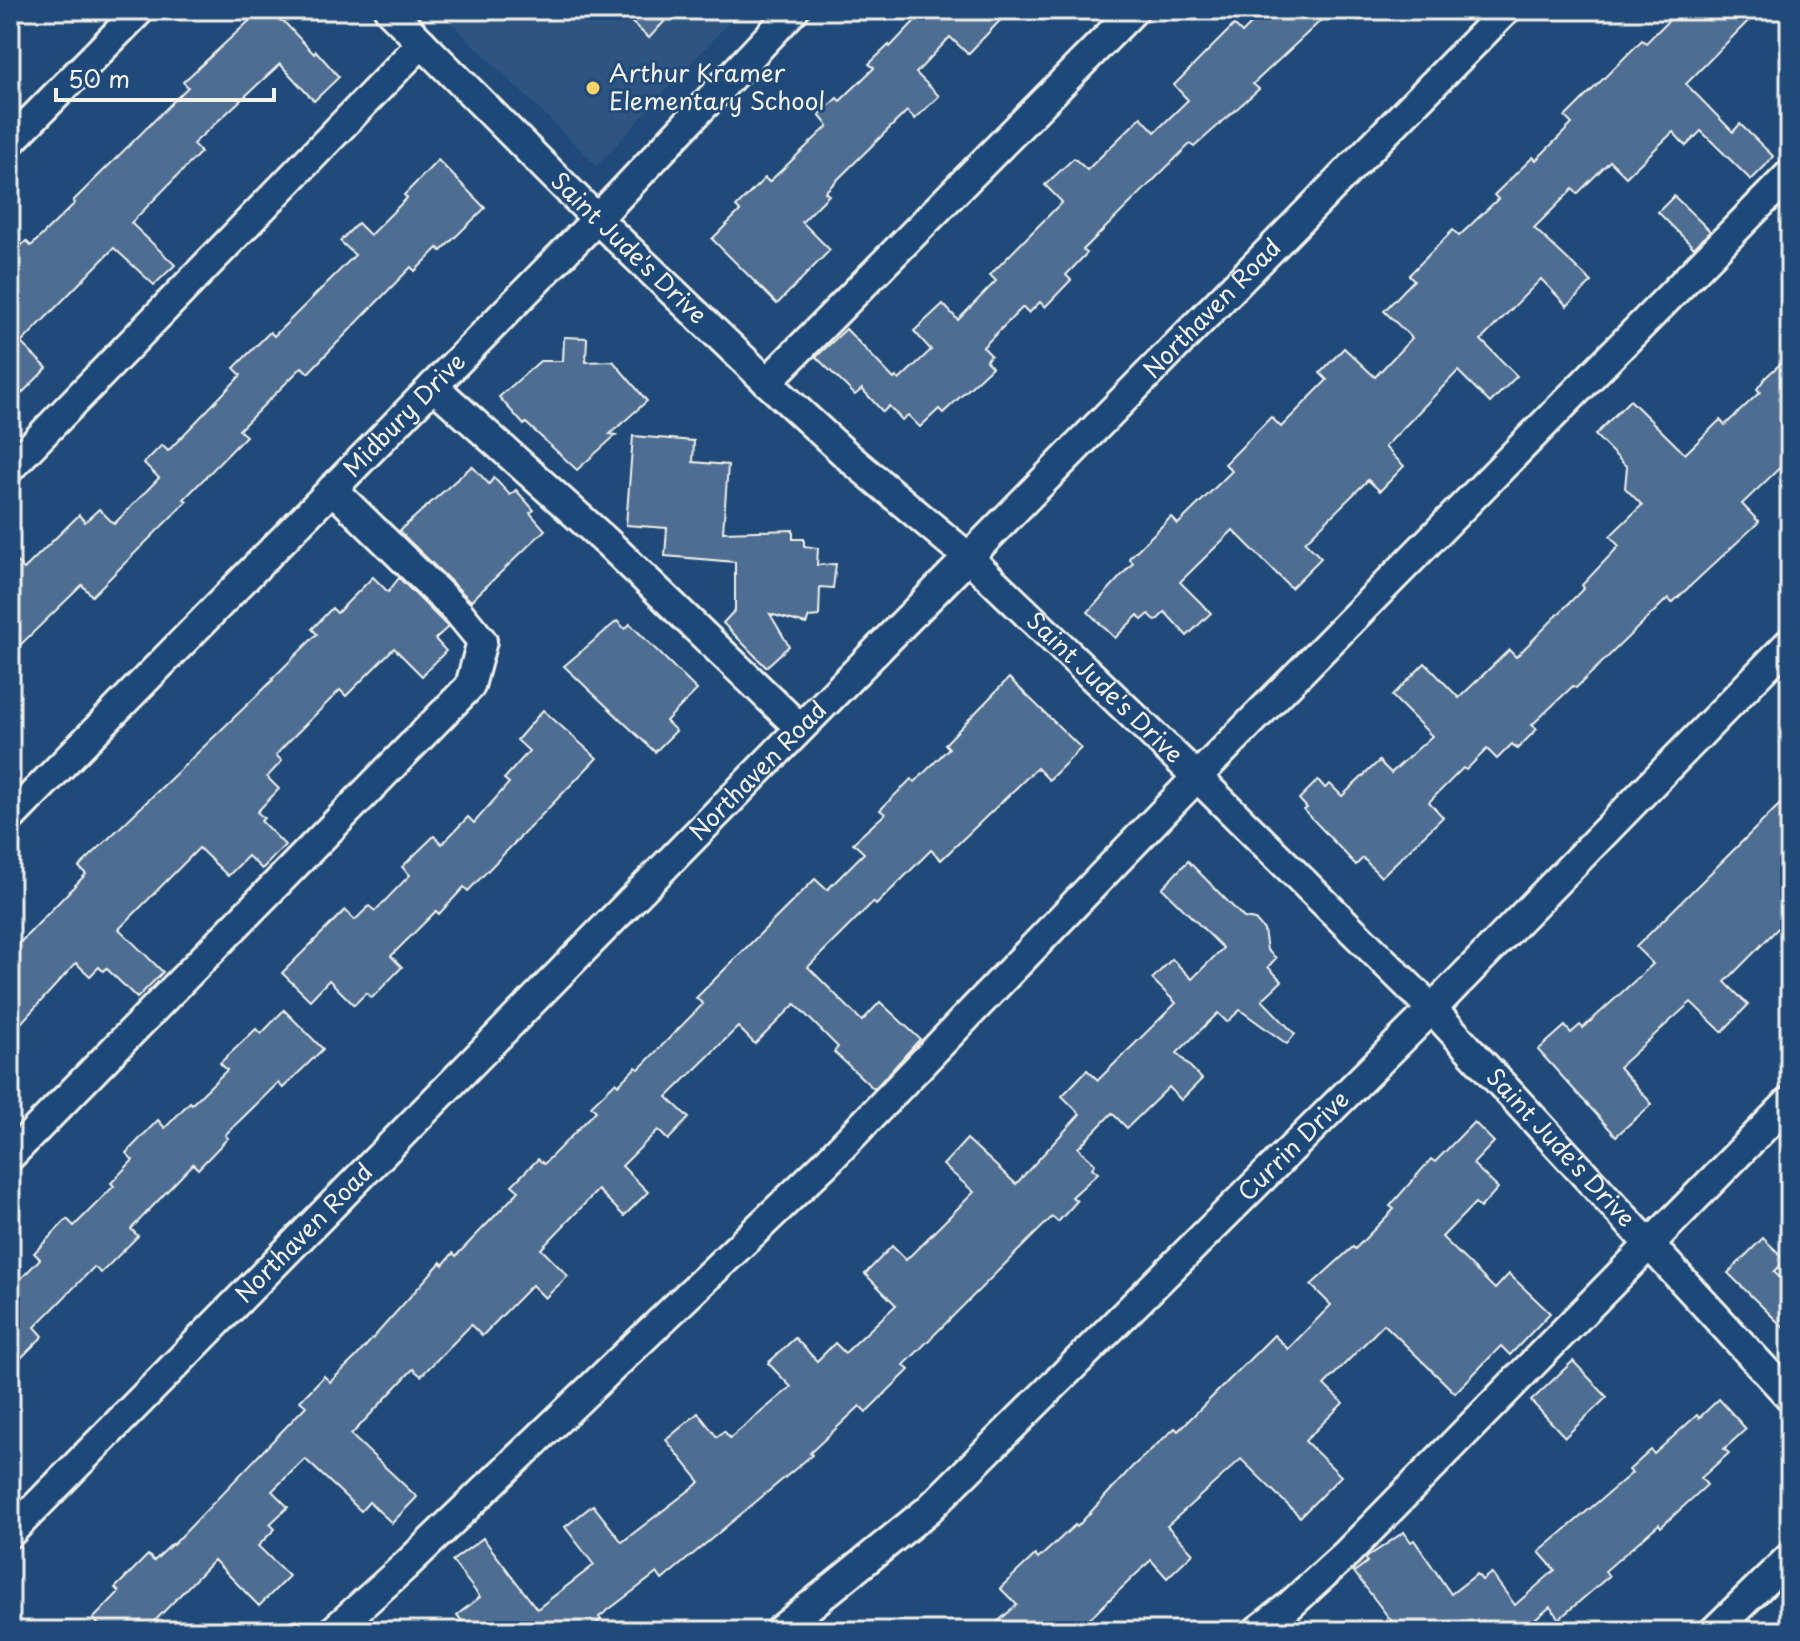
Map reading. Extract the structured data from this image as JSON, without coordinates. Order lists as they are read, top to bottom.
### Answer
{
  "streets": {
    "street": [
      "Saint Jude's Drive",
      "Northaven Road",
      "Midbury Drive",
      "Currin Drive"
    ]
  },
  "crossings": [
    ["Saint Jude's Drive", "Northaven Road"],
    ["Saint Jude's Drive", "Midbury Drive"],
    ["Saint Jude's Drive", "Currin Drive"]
  ],
  "places": ["Arthur Kramer Elementary School"],
  "scale_bar": "50 m"
}
